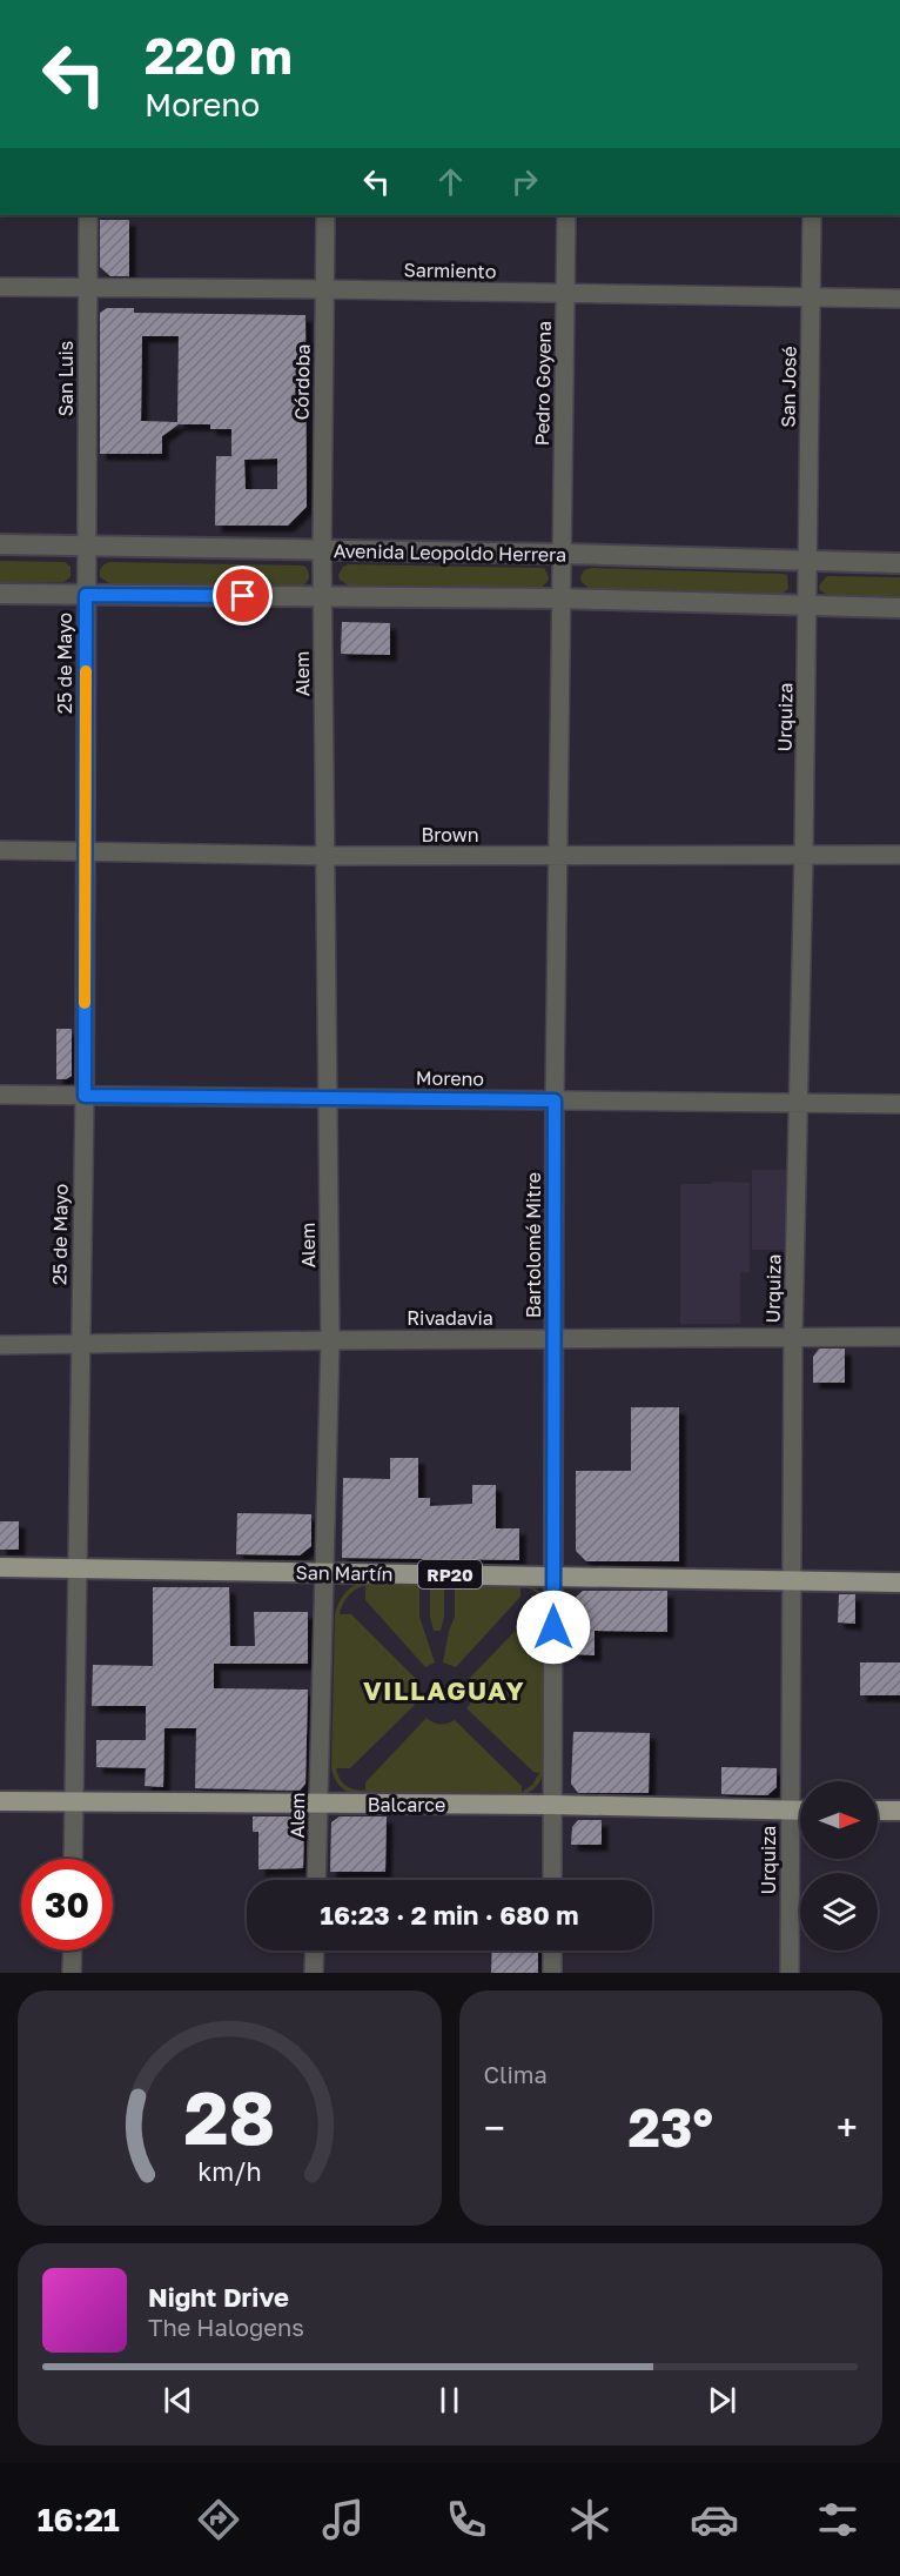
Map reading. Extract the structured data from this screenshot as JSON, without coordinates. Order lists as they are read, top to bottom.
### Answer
{
  "streets": {
    "main road": ["San Martín", "RP20", "Balcarce"],
    "street": [
      "Sarmiento",
      "San Luis",
      "Córdoba",
      "Pedro Goyena",
      "San José",
      "Avenida Leopoldo Herrera",
      "25 de Mayo",
      "Alem",
      "Urquiza",
      "Brown",
      "Moreno",
      "Bartolomé Mitre",
      "Rivadavia"
    ]
  },
  "crossings": [
    ["Sarmiento", "San Luis"],
    ["Sarmiento", "Córdoba"],
    ["Sarmiento", "Pedro Goyena"],
    ["Sarmiento", "San José"],
    ["San Luis", "Avenida Leopoldo Herrera"],
    ["San Luis", "25 de Mayo"],
    ["Córdoba", "Avenida Leopoldo Herrera"],
    ["Córdoba", "Alem"],
    ["Pedro Goyena", "Avenida Leopoldo Herrera"],
    ["Pedro Goyena", "Bartolomé Mitre"],
    ["San José", "Avenida Leopoldo Herrera"],
    ["San José", "Urquiza"],
    ["25 de Mayo", "Brown"],
    ["25 de Mayo", "Moreno"],
    ["25 de Mayo", "Rivadavia"],
    ["25 de Mayo", "San Martín"],
    ["25 de Mayo", "Balcarce"],
    ["Alem", "Brown"],
    ["Alem", "Moreno"],
    ["Alem", "Rivadavia"],
    ["Alem", "San Martín"],
    ["Alem", "Balcarce"],
    ["Urquiza", "Brown"],
    ["Urquiza", "Moreno"],
    ["Urquiza", "Rivadavia"],
    ["Urquiza", "San Martín"],
    ["Urquiza", "Balcarce"],
    ["Brown", "Bartolomé Mitre"],
    ["Moreno", "Bartolomé Mitre"],
    ["Bartolomé Mitre", "Rivadavia"],
    ["Bartolomé Mitre", "San Martín"],
    ["Bartolomé Mitre", "Balcarce"]
  ],
  "districts": ["VILLAGUAY"],
  "north": "right",
  "page": {
    "turn": ["220 m", "Moreno"],
    "limit": "30",
    "trip": "16:23 · 2 min · 680 m",
    "tile": "Clima",
    "heat": ["−", "23°", "+"],
    "song": ["Night Drive", "The Halogens"],
    "tabs": "16:21",
    "gauge": ["28", "km/h"]
  }
}
